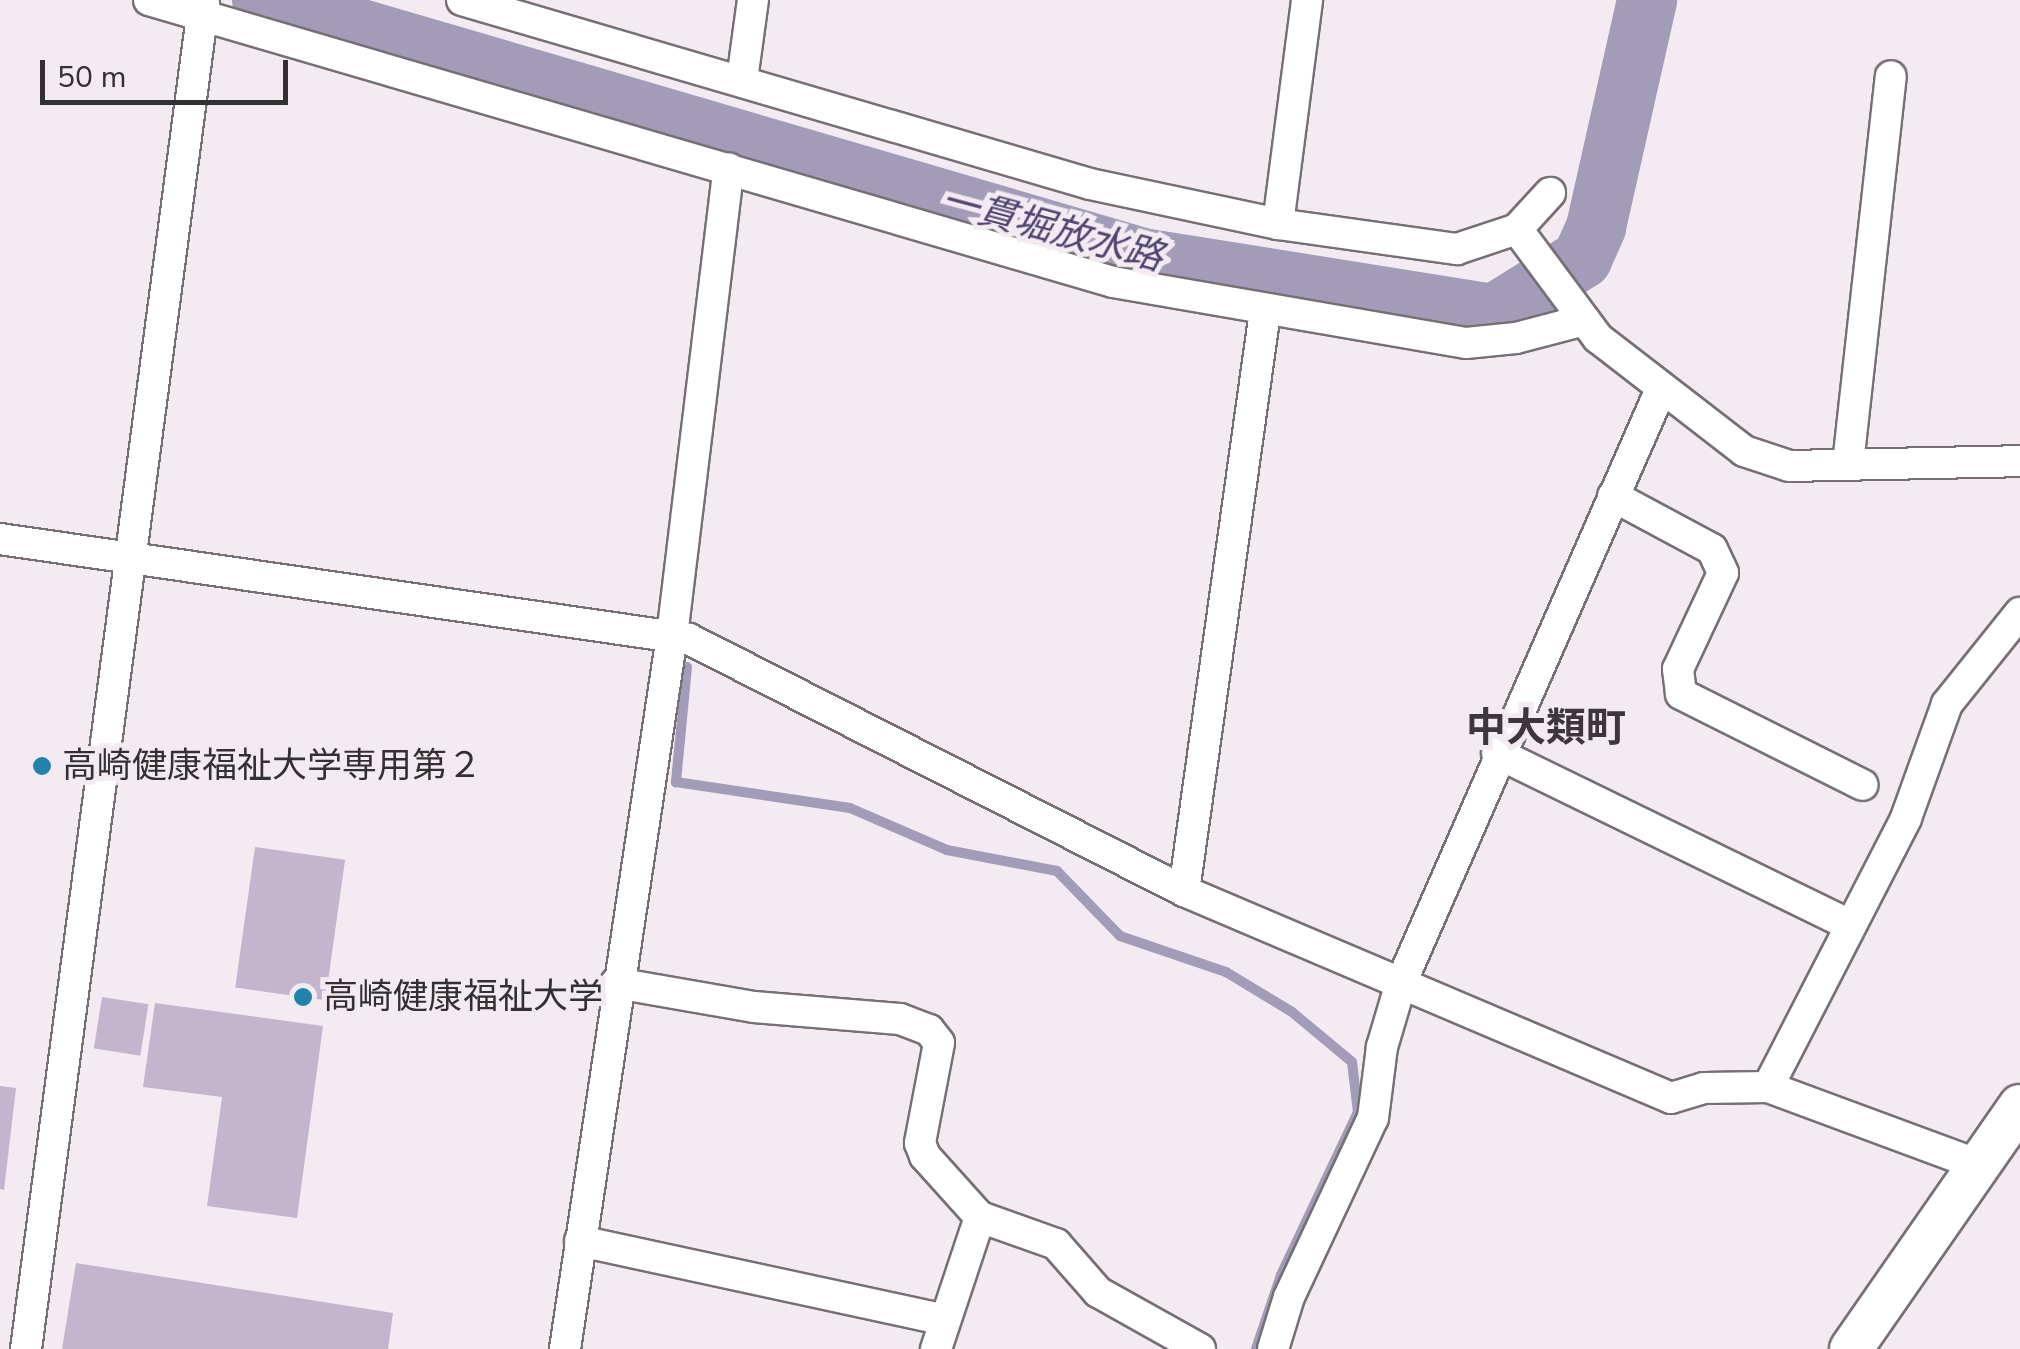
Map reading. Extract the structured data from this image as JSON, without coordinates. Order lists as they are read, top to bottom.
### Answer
{
  "districts": ["中大類町"],
  "water": ["一貫堀放水路"],
  "places": ["高崎健康福祉大学専用第２", "高崎健康福祉大学"],
  "scale_bar": "50 m"
}
